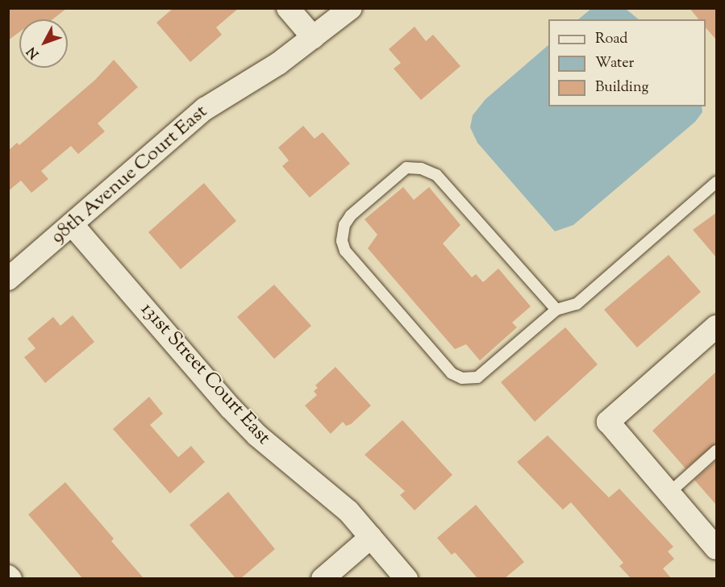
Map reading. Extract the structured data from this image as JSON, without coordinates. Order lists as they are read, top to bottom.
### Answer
{
  "streets": {
    "street": ["98th Avenue Court East", "131st Street Court East"]
  },
  "crossings": [
    ["98th Avenue Court East", "131st Street Court East"]
  ],
  "legend": ["Road", "Water", "Building"],
  "north": "bottom left"
}
